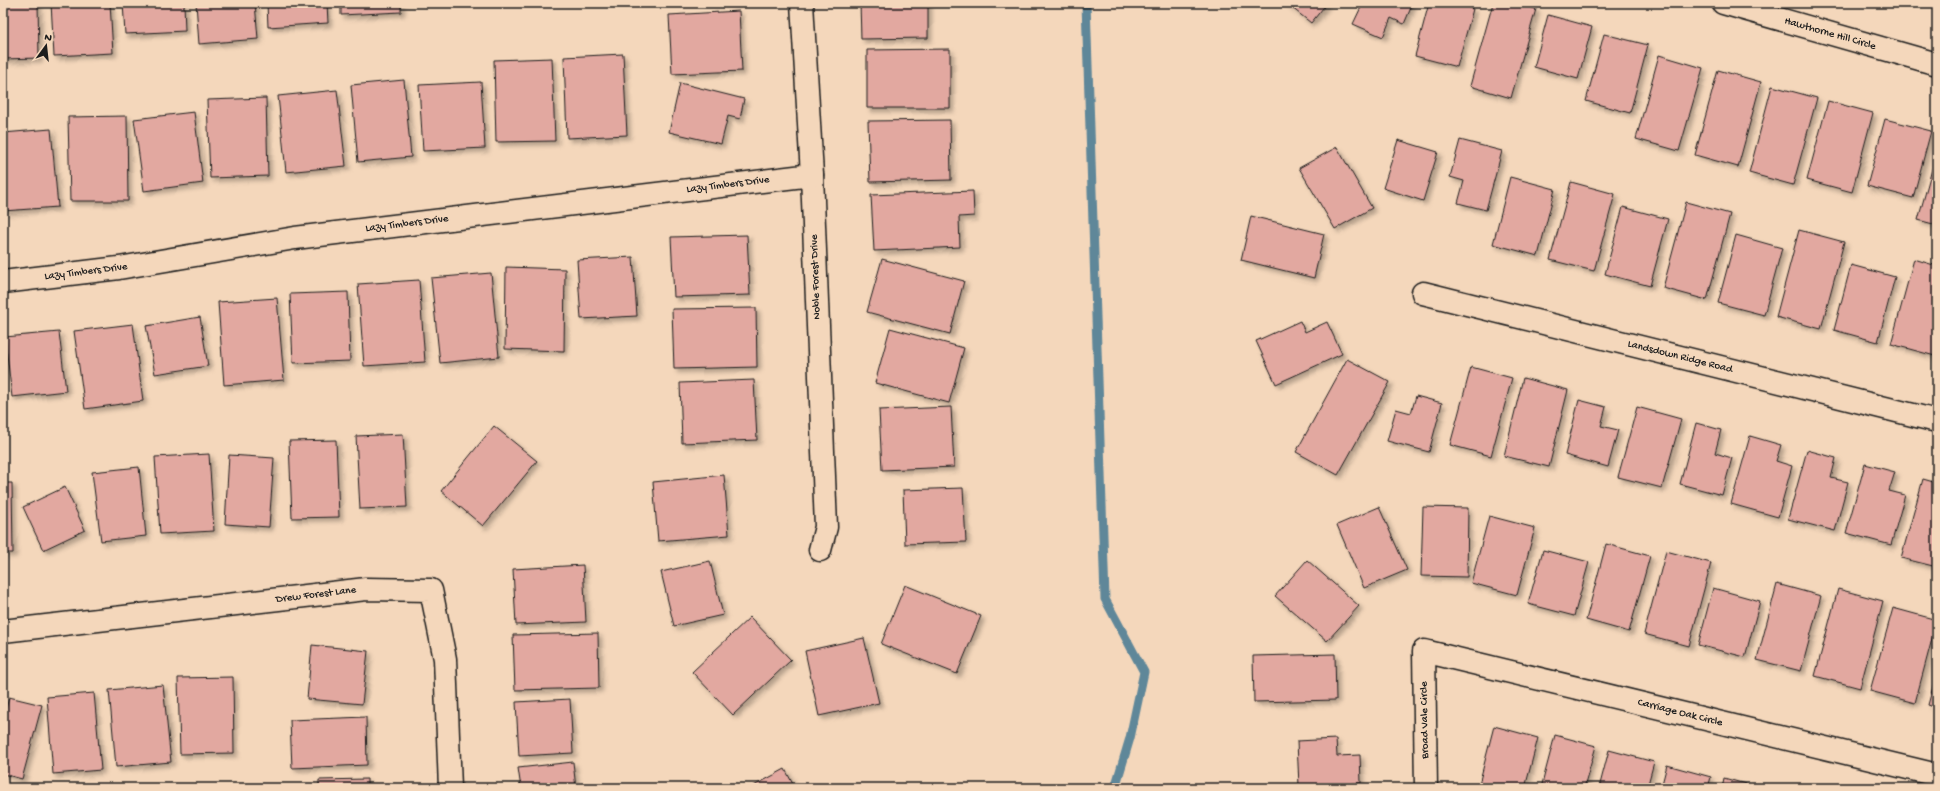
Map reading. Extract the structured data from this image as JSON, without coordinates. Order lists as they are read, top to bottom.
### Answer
{
  "streets": {
    "street": [
      "Hawthorne Hill Circle",
      "Lazy Timbers Drive",
      "Noble Forest Drive",
      "Landsdown Ridge Road",
      "Drew Forest Lane",
      "Carriage Oak Circle",
      "Broad Vale Circle"
    ]
  },
  "crossings": [
    ["Lazy Timbers Drive", "Noble Forest Drive"],
    ["Carriage Oak Circle", "Broad Vale Circle"]
  ],
  "north": "top"
}
